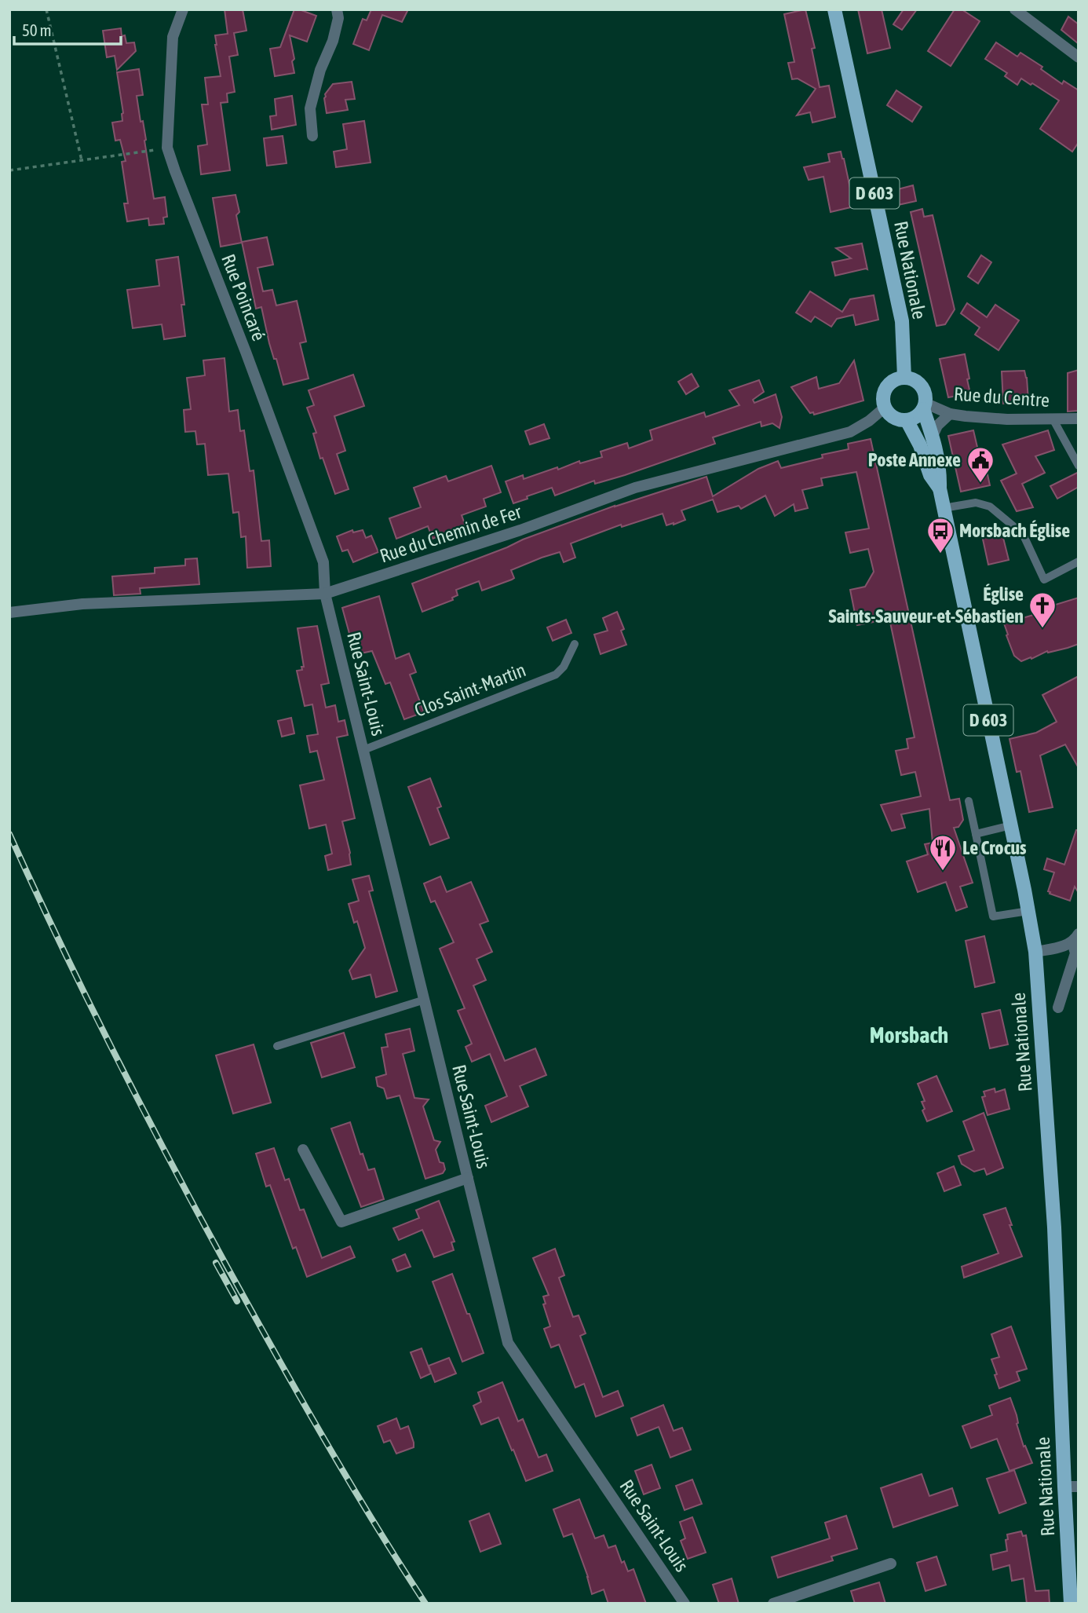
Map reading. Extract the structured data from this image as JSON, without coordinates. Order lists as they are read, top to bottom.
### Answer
{
  "streets": {
    "main road": ["D 603", "Rue Nationale"],
    "street": [
      "Rue Poincaré",
      "Rue du Centre",
      "Rue du Chemin de Fer",
      "Rue Saint-Louis"
    ],
    "lane": ["Clos Saint-Martin"]
  },
  "crossings": [
    ["Rue Nationale", "Rue du Centre"],
    ["Rue Nationale", "Rue du Chemin de Fer"],
    ["Rue Poincaré", "Rue du Chemin de Fer"],
    ["Rue Poincaré", "Rue Saint-Louis"],
    ["Rue du Centre", "Rue du Chemin de Fer"],
    ["Rue du Chemin de Fer", "Rue Saint-Louis"],
    ["Rue Saint-Louis", "Clos Saint-Martin"]
  ],
  "districts": ["Morsbach"],
  "places": {
    "public building": ["Poste Annexe"],
    "bus stop": ["Morsbach Église"],
    "church": ["Église Saints-Sauveur-et-Sébastien"],
    "restaurant": ["Le Crocus"]
  },
  "scale_bar": "50 m"
}
